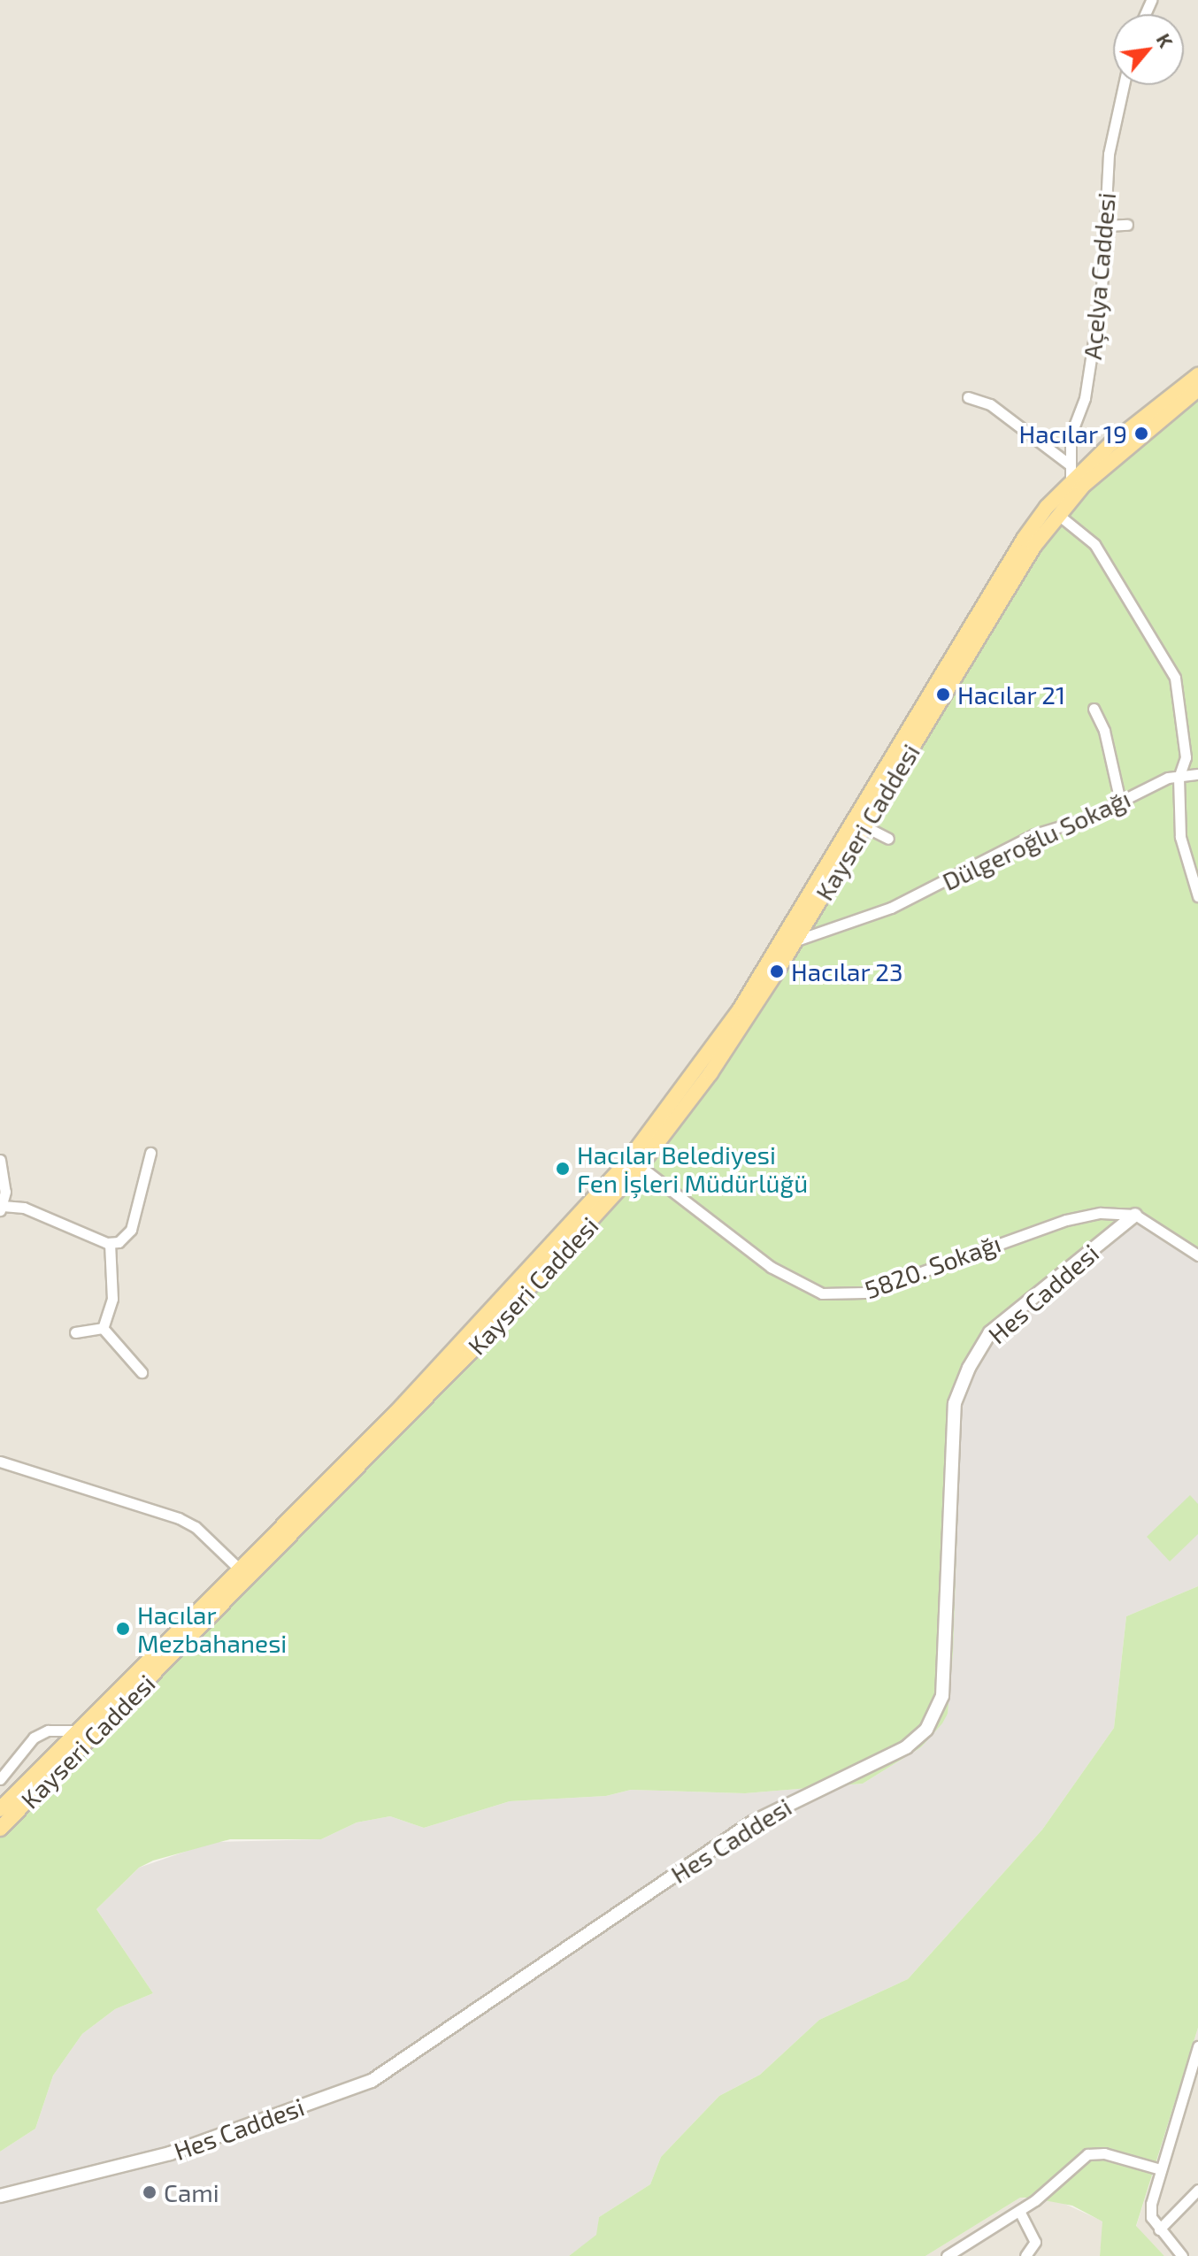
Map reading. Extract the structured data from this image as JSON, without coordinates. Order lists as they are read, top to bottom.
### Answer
{
  "streets": {
    "main road": ["Kayseri Caddesi"],
    "street": [
      "Açelya Caddesi",
      "Dülgeroğlu Sokağı",
      "5820. Sokağı",
      "Hes Caddesi"
    ]
  },
  "crossings": [
    ["Açelya Caddesi", "Kayseri Caddesi"],
    ["Kayseri Caddesi", "Dülgeroğlu Sokağı"],
    ["Kayseri Caddesi", "5820. Sokağı"],
    ["5820. Sokağı", "Hes Caddesi"]
  ],
  "places": [
    "Hacılar 19",
    "Hacılar 21",
    "Hacılar 23",
    "Hacılar Belediyesi Fen İşleri Müdürlüğü",
    "Hacılar Mezbahanesi",
    "Cami"
  ],
  "north": "top right"
}
